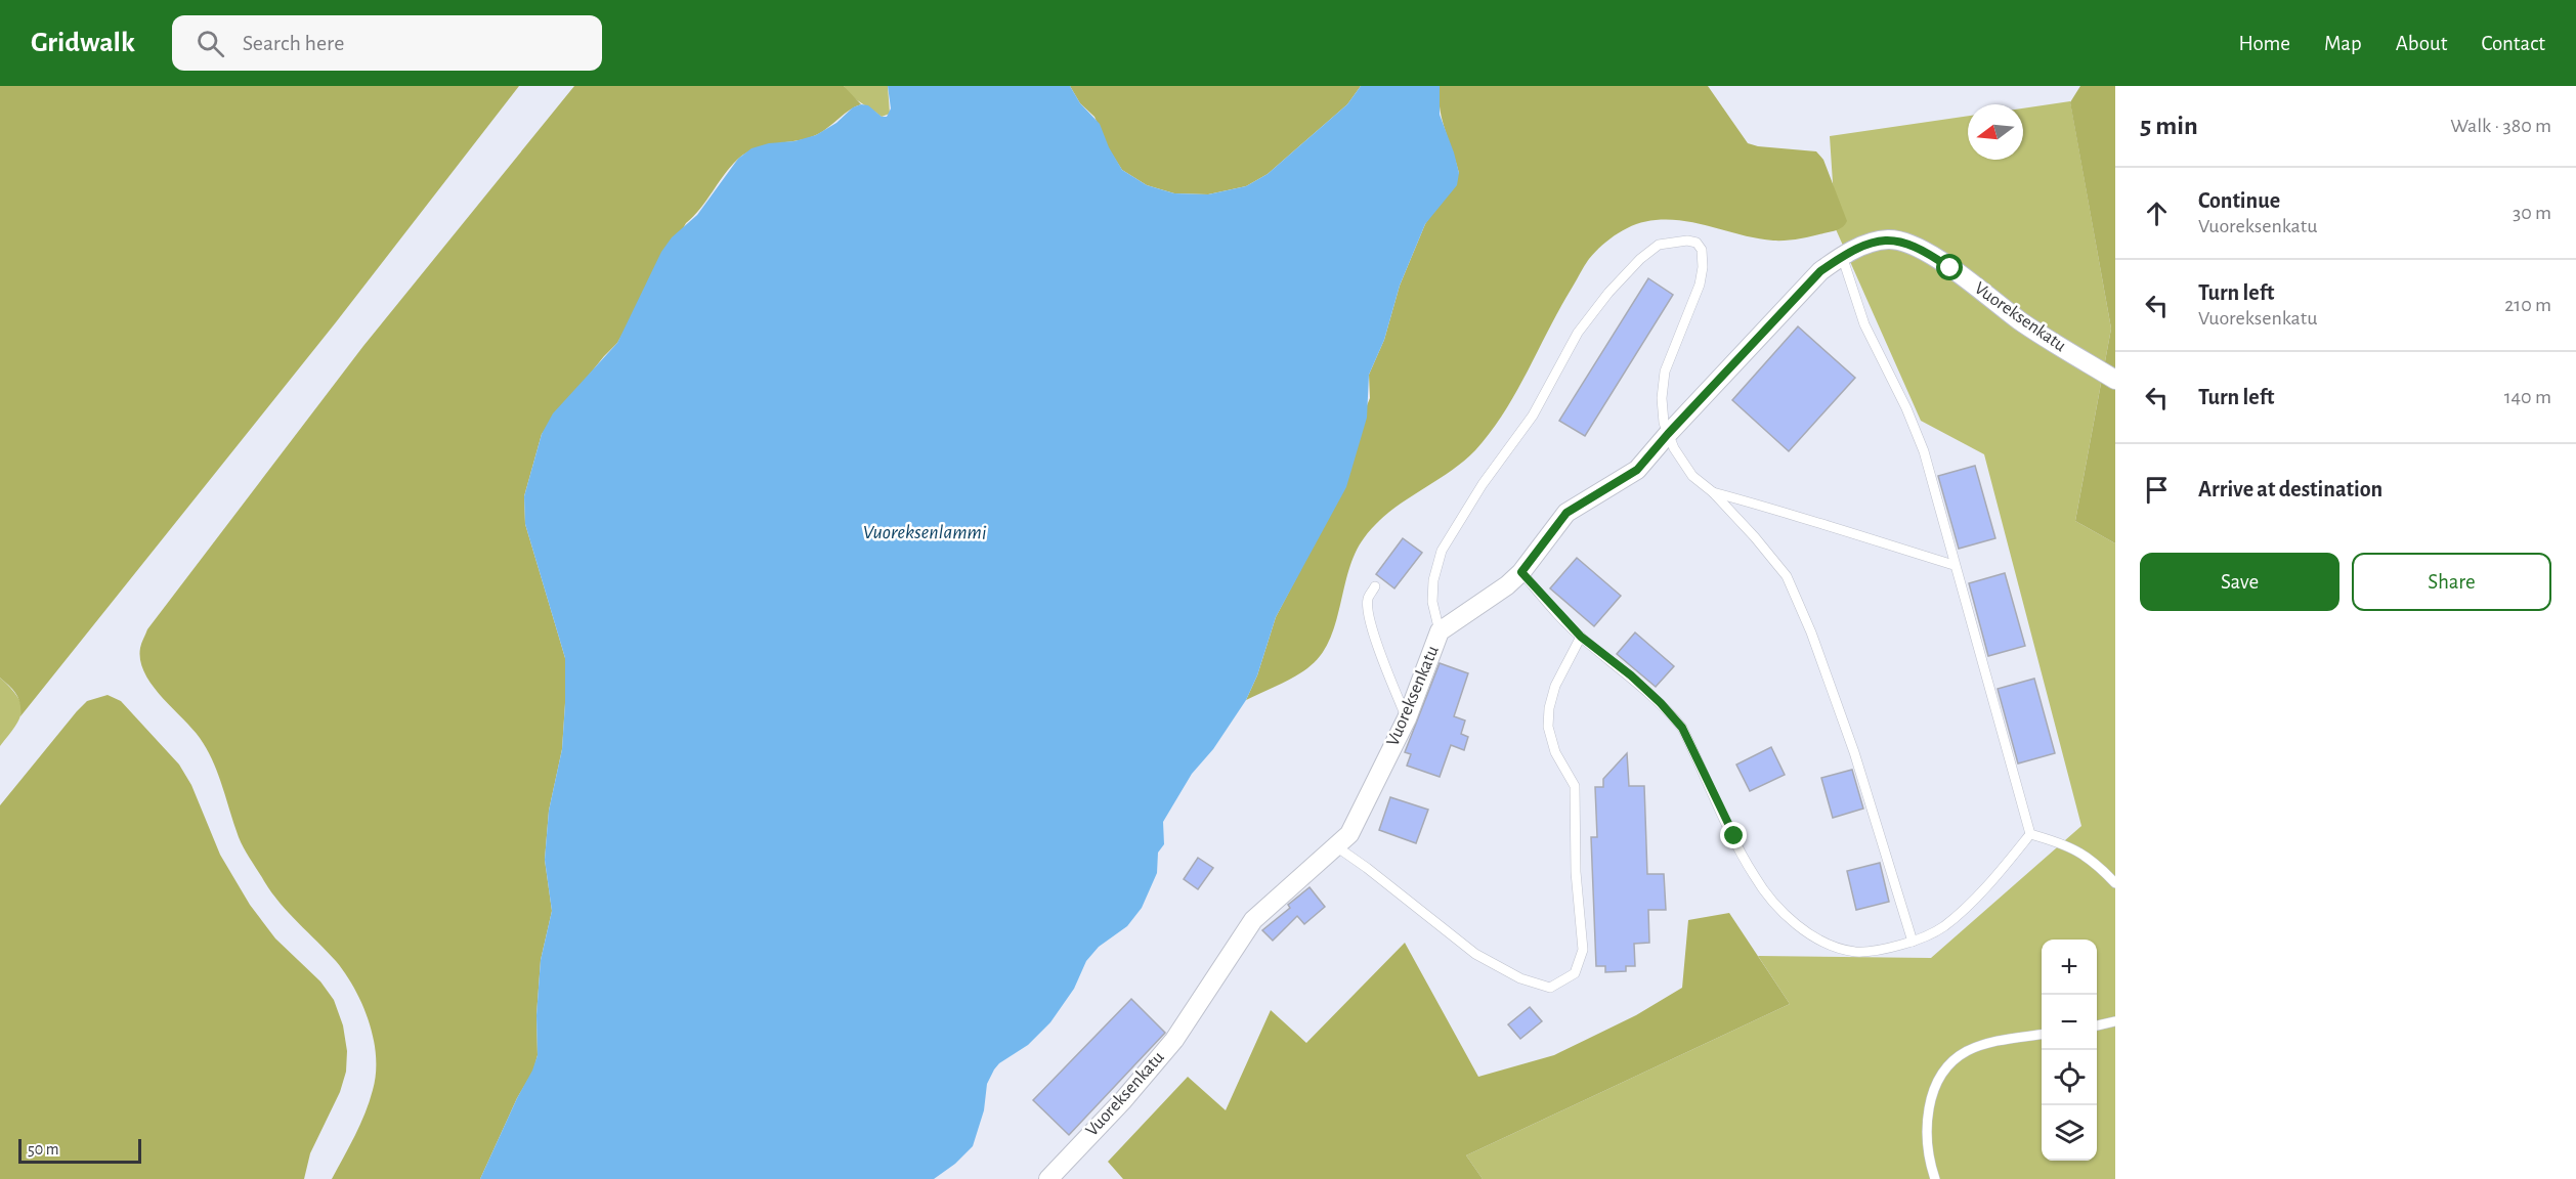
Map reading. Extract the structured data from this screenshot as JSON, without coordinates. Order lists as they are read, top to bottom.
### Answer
{
  "streets": {
    "street": ["Vuoreksenkatu"]
  },
  "water": ["Vuoreksenlammi"],
  "scale_bar": "50 m",
  "north": "left",
  "page": {
    "header": "Gridwalk",
    "search": "Search here",
    "nav": [
      "Home",
      "Map",
      "About",
      "Contact"
    ],
    "heading": ["5 min", "Walk · 380 m"],
    "list": [
      ["Continue", "Vuoreksenkatu", "30 m"],
      ["Turn left", "Vuoreksenkatu", "210 m"],
      ["Turn left", "140 m"],
      "Arrive at destination"
    ],
    "buttons": ["Save", "Share"],
    "map_buttons": ["+", "−"],
    "scale": "50 m"
  }
}
